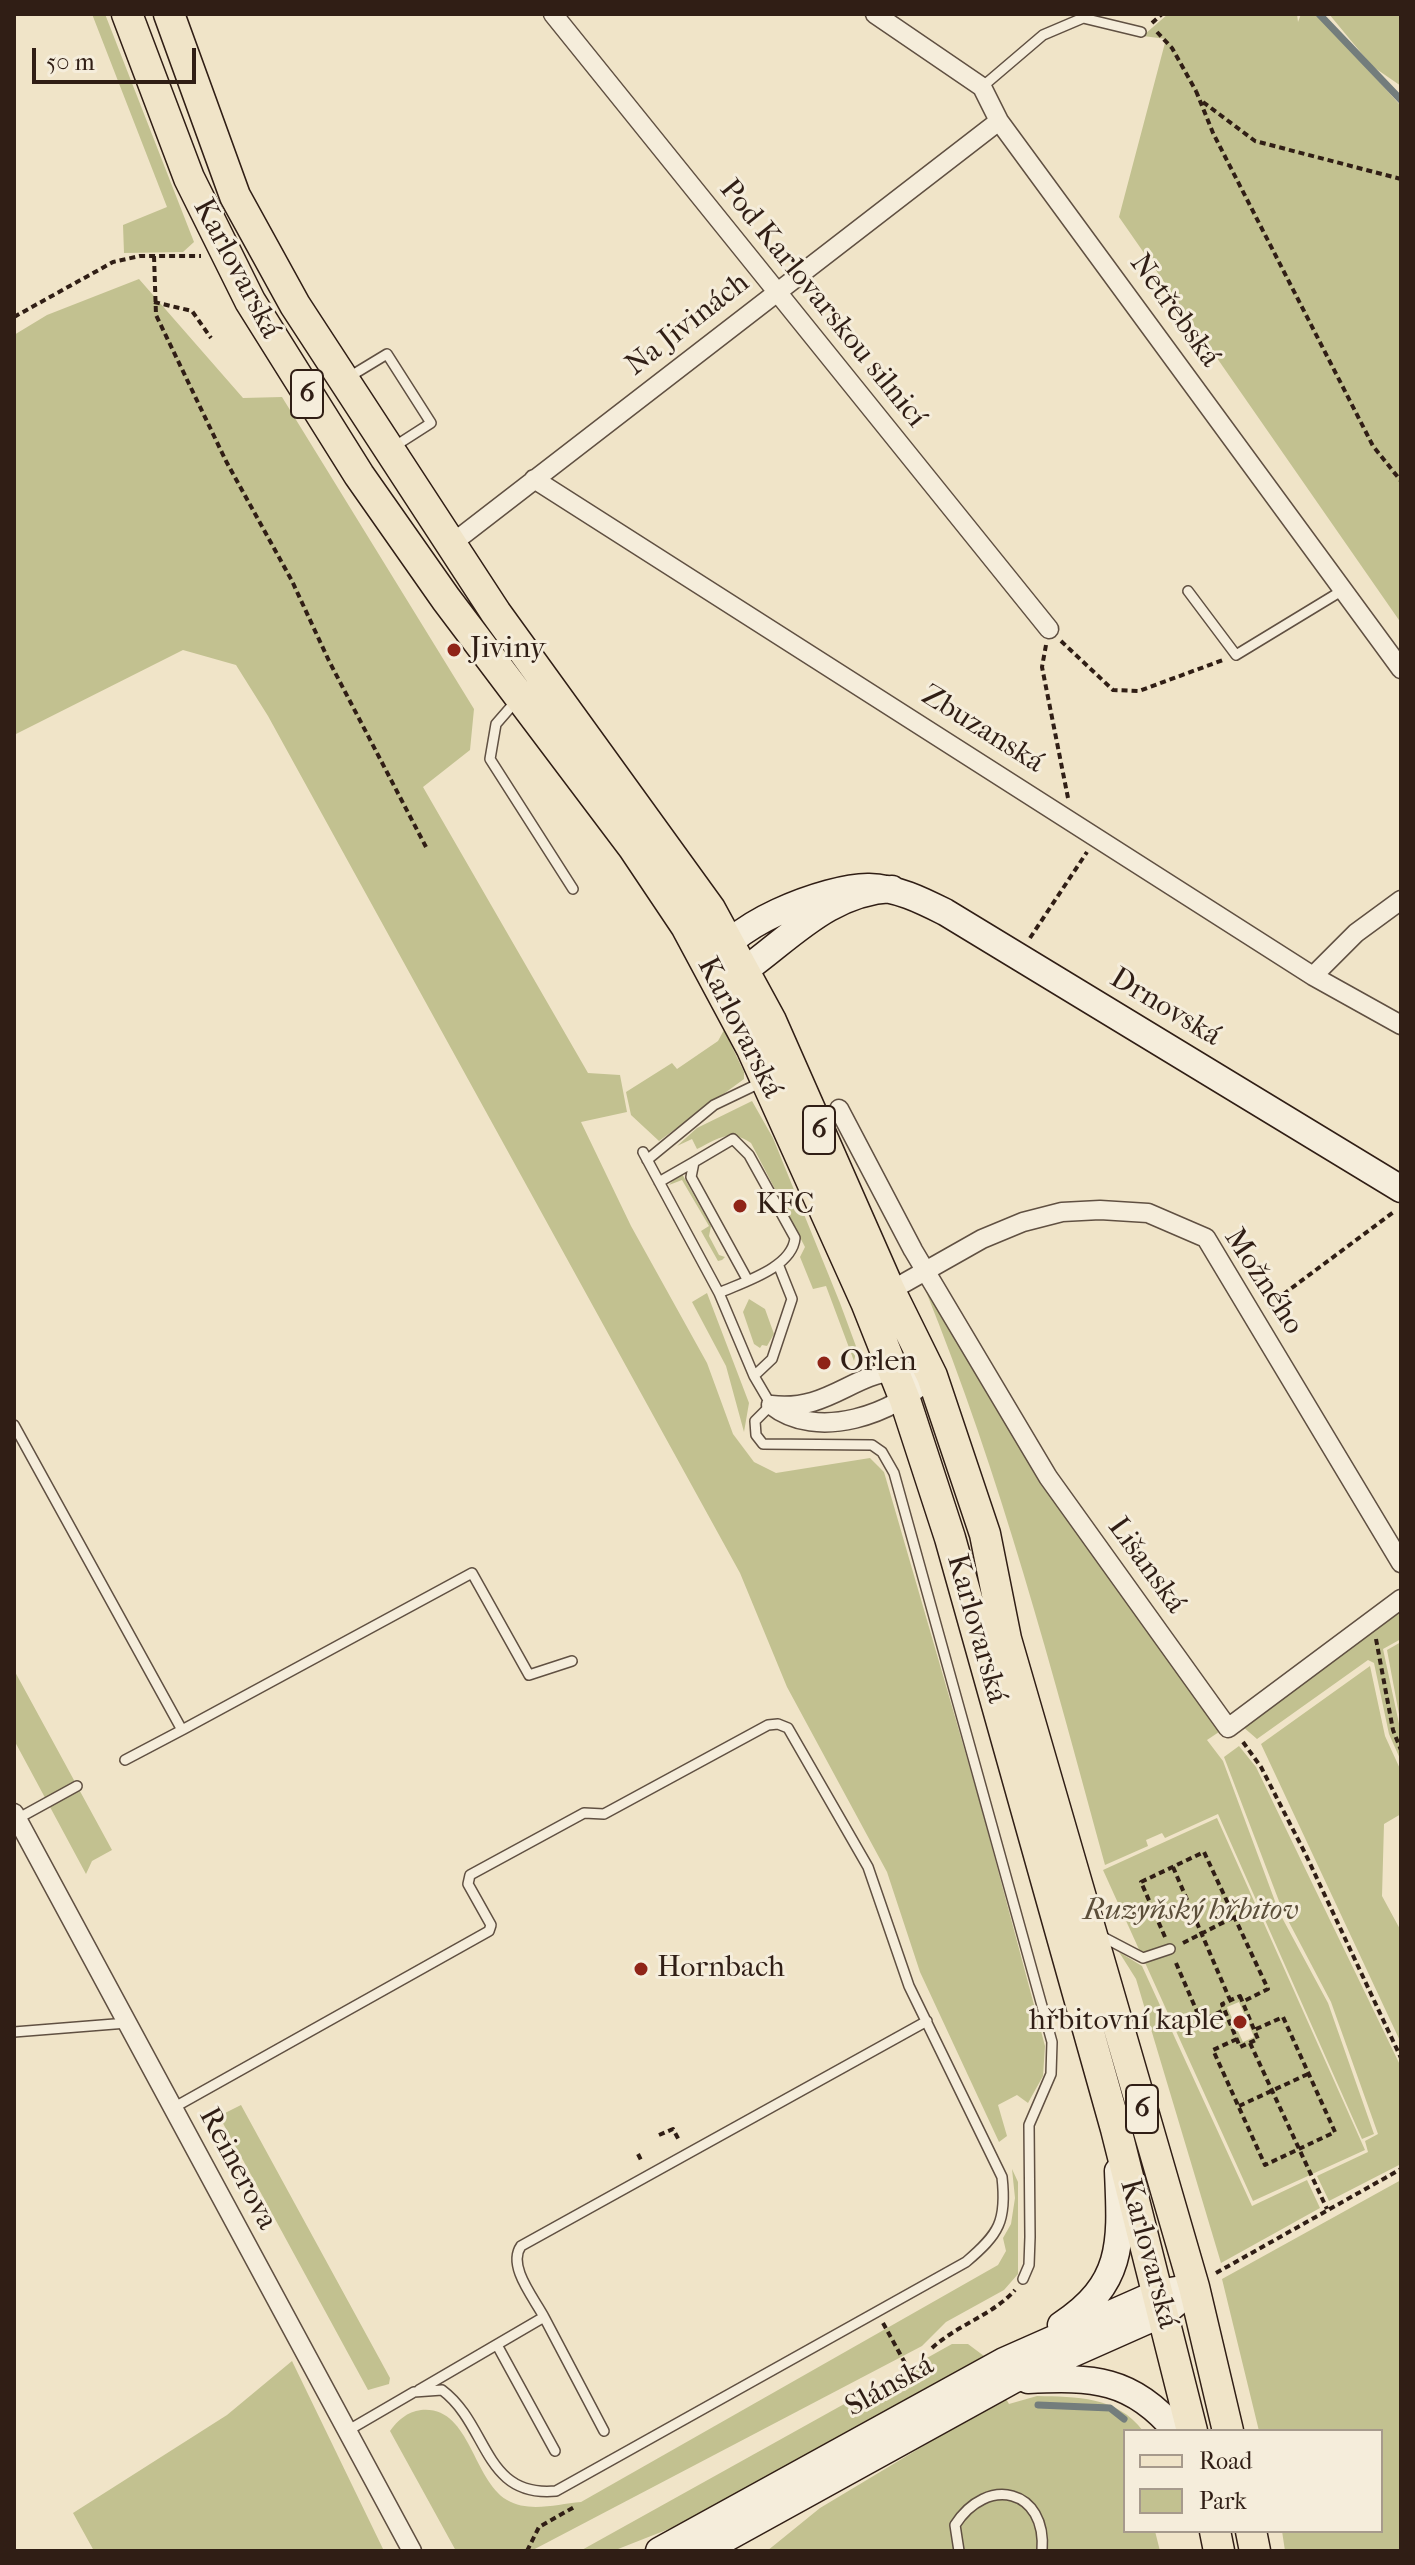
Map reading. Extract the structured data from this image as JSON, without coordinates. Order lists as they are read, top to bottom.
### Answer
{
  "streets": {
    "main road": [
      "Karlovarská",
      "6",
      "Drnovská",
      "Slánská"
    ],
    "street": [
      "Pod Karlovarskou silnicí",
      "Netřebská",
      "Na Jivinách",
      "Zbuzanská",
      "Možného",
      "Lišanská",
      "Reinerova"
    ]
  },
  "crossings": [
    ["Karlovarská", "Na Jivinách"],
    ["Karlovarská", "Drnovská"],
    ["Karlovarská", "Možného"],
    ["Karlovarská", "Slánská"],
    ["Pod Karlovarskou silnicí", "Na Jivinách"],
    ["Netřebská", "Na Jivinách"],
    ["Na Jivinách", "Zbuzanská"],
    ["Možného", "Lišanská"]
  ],
  "parks": ["Ruzyňský hřbitov"],
  "places": [
    "Jiviny",
    "KFC",
    "Orlen",
    "Hornbach",
    "hřbitovní kaple"
  ],
  "legend": ["Road", "Park"],
  "scale_bar": "50 m"
}
